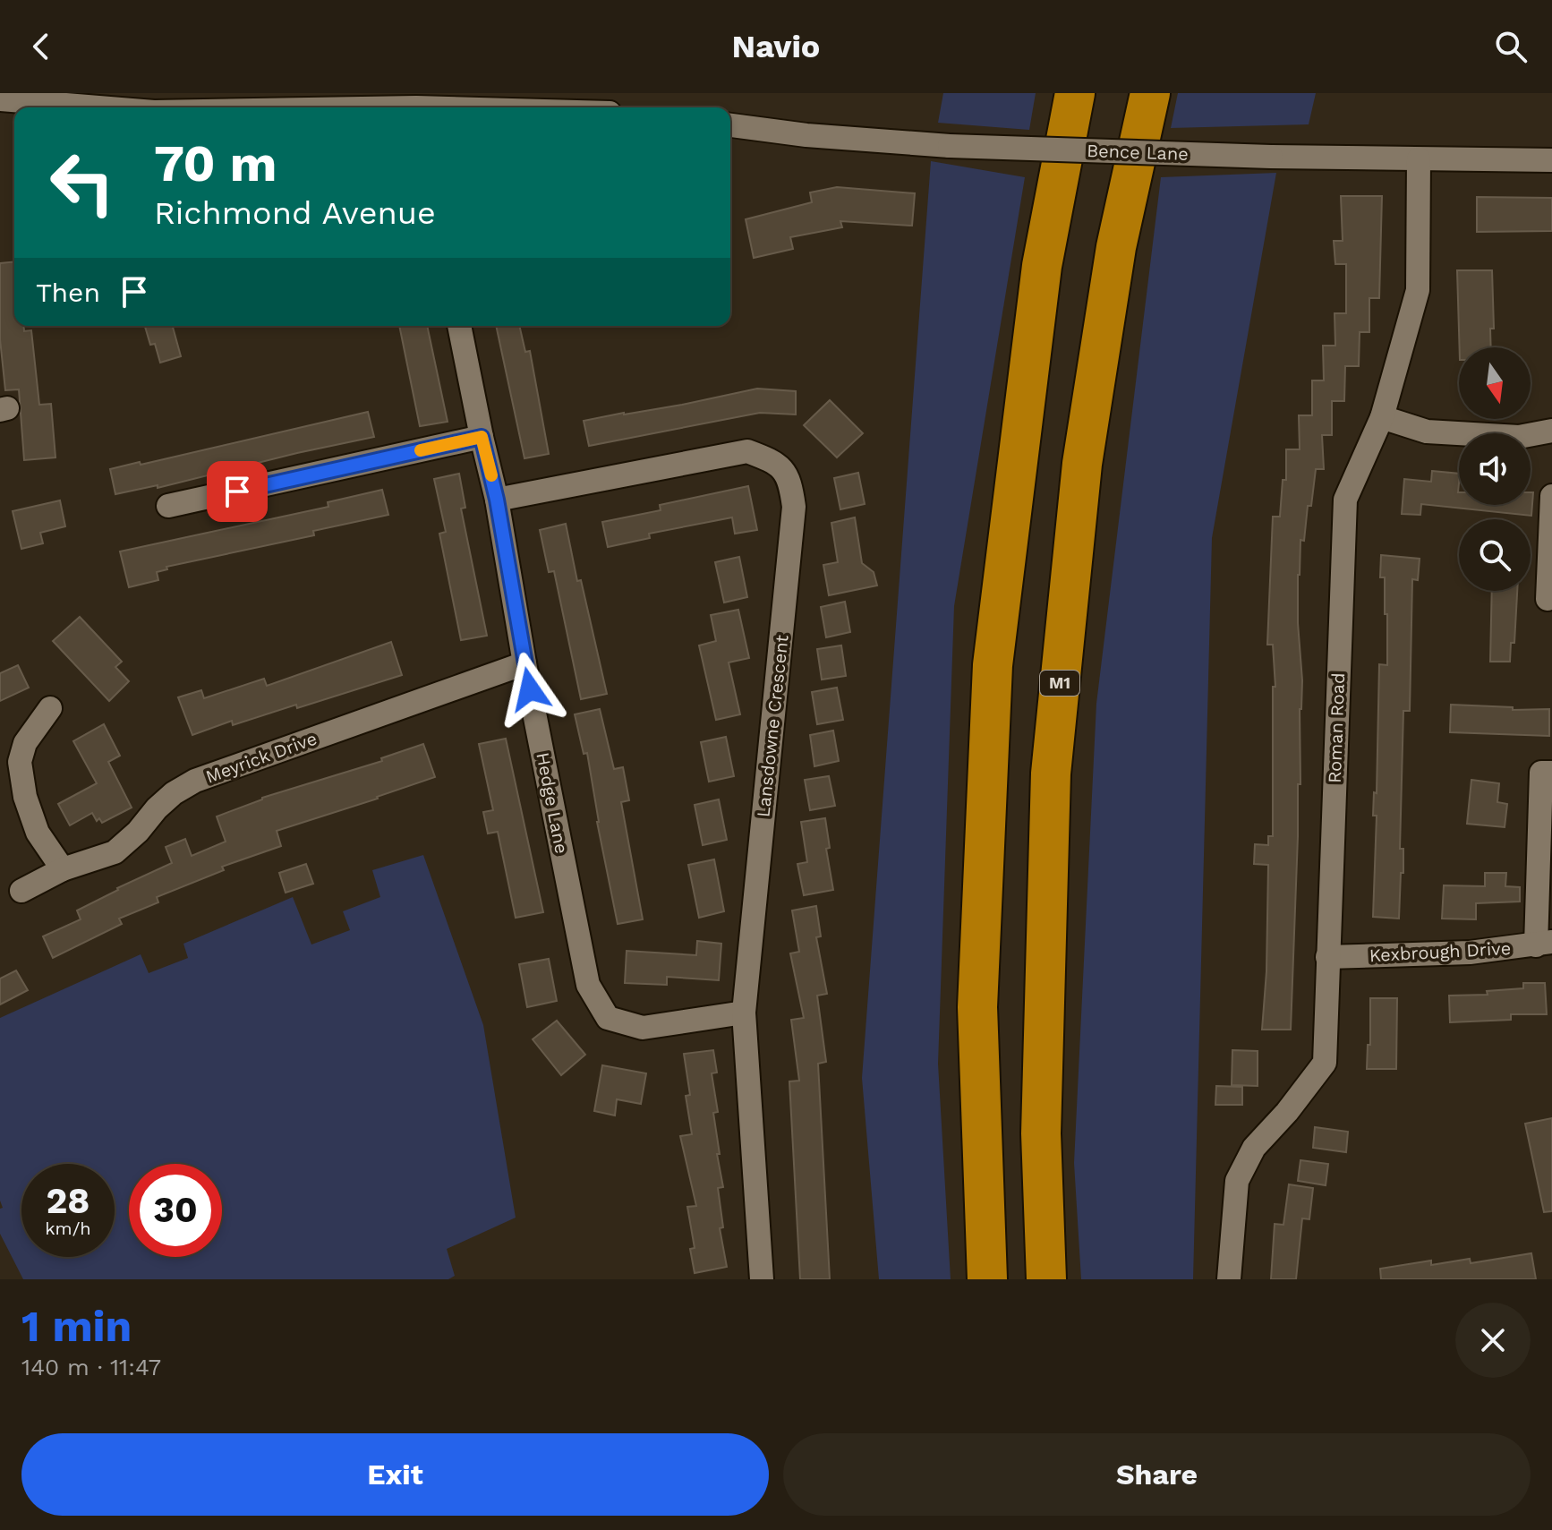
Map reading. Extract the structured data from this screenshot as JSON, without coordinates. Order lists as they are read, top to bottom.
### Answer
{
  "streets": {
    "highway": ["M1"],
    "street": [
      "Bence Lane",
      "Lansdowne Crescent",
      "Roman Road",
      "Meyrick Drive",
      "Hedge Lane",
      "Kexbrough Drive"
    ]
  },
  "crossings": [
    ["Bence Lane", "Roman Road"],
    ["Lansdowne Crescent", "Hedge Lane"],
    ["Roman Road", "Kexbrough Drive"],
    ["Meyrick Drive", "Hedge Lane"]
  ],
  "north": "bottom",
  "page": {
    "header": "Navio",
    "turn": ["70 m", "Richmond Avenue"],
    "then": "Then",
    "speed": "28 km/h",
    "limit": "30",
    "heading": ["1 min", "140 m · 11:47"],
    "buttons": ["Exit", "Share"]
  }
}
